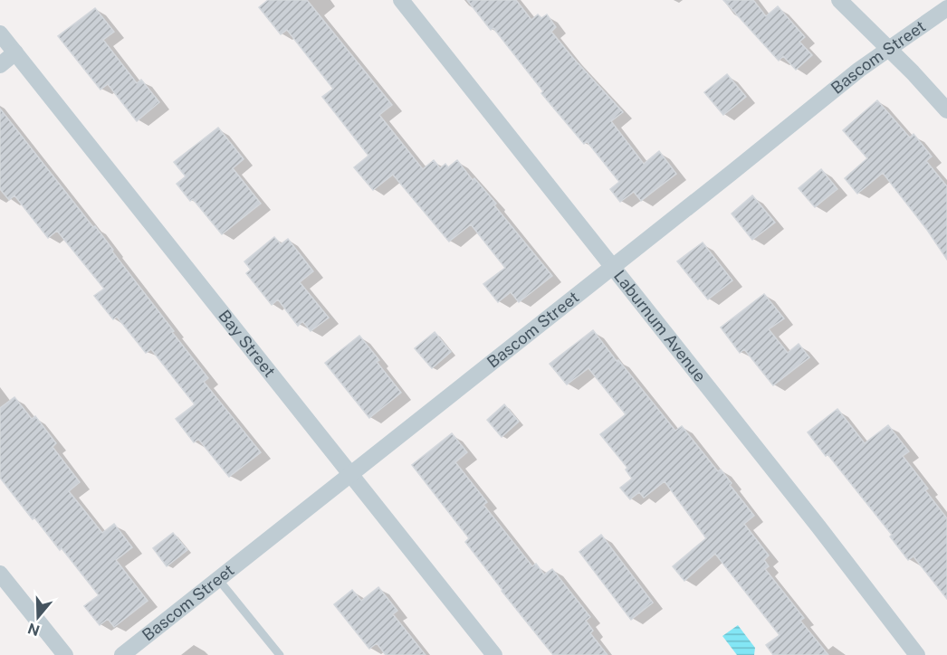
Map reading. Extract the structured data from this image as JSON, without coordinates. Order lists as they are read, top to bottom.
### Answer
{
  "streets": {
    "street": ["Bascom Street", "Laburnum Avenue", "Bay Street"]
  },
  "crossings": [
    ["Bascom Street", "Laburnum Avenue"],
    ["Bascom Street", "Bay Street"]
  ],
  "north": "bottom"
}
